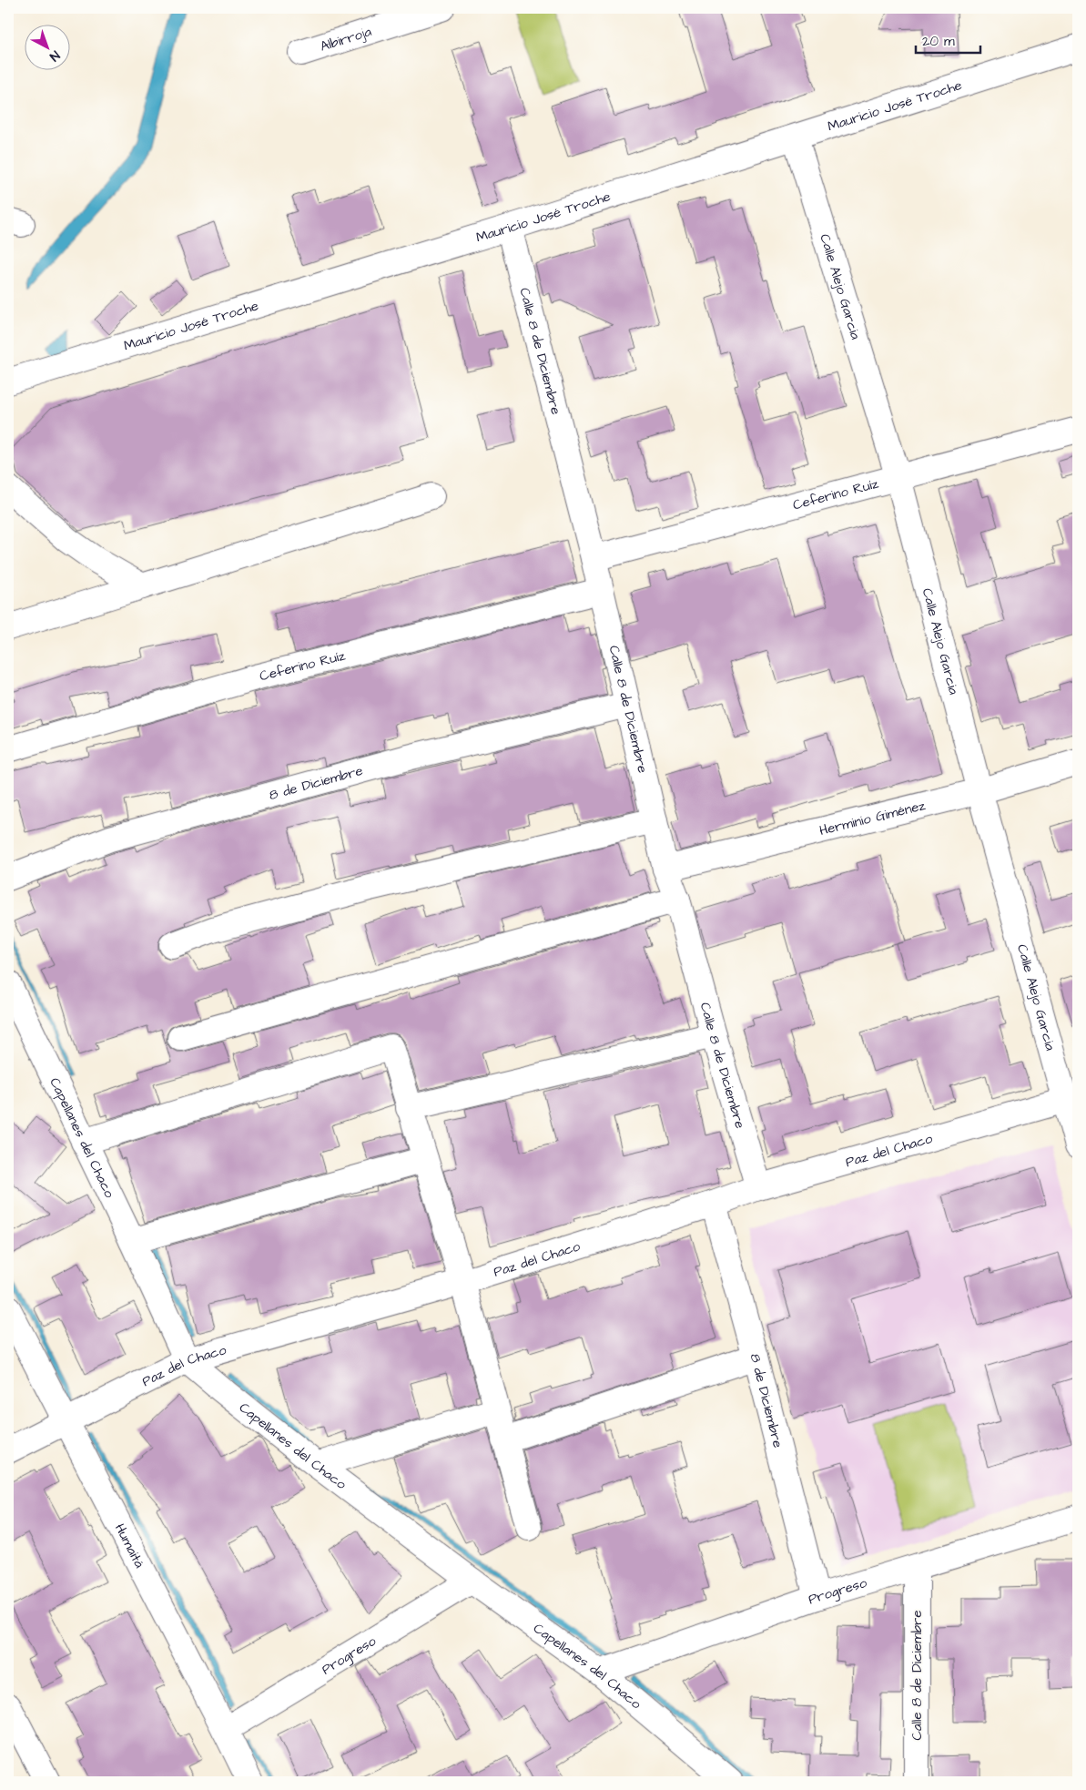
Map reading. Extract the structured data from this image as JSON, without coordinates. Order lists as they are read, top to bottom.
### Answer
{
  "streets": {
    "street": [
      "Albirroja",
      "Mauricio José Troche",
      "Calle Alejo Garcia",
      "Calle 8 de Diciembre",
      "Ceferino Ruíz",
      "8 de Diciembre",
      "Herminio Giménez",
      "Capellanes del Chaco",
      "Paz del Chaco",
      "Humaitá",
      "Progreso"
    ]
  },
  "crossings": [
    ["Mauricio José Troche", "Calle Alejo Garcia"],
    ["Mauricio José Troche", "Calle 8 de Diciembre"],
    ["Calle Alejo Garcia", "Ceferino Ruíz"],
    ["Calle Alejo Garcia", "Herminio Giménez"],
    ["Calle Alejo Garcia", "Paz del Chaco"],
    ["Calle 8 de Diciembre", "Ceferino Ruíz"],
    ["Calle 8 de Diciembre", "8 de Diciembre"],
    ["Calle 8 de Diciembre", "Herminio Giménez"],
    ["Calle 8 de Diciembre", "Paz del Chaco"],
    ["Calle 8 de Diciembre", "Progreso"],
    ["8 de Diciembre", "Paz del Chaco"],
    ["8 de Diciembre", "Progreso"],
    ["Capellanes del Chaco", "Paz del Chaco"],
    ["Capellanes del Chaco", "Progreso"],
    ["Paz del Chaco", "Humaitá"],
    ["Humaitá", "Progreso"]
  ],
  "scale_bar": "20 m",
  "north": "bottom right"
}
